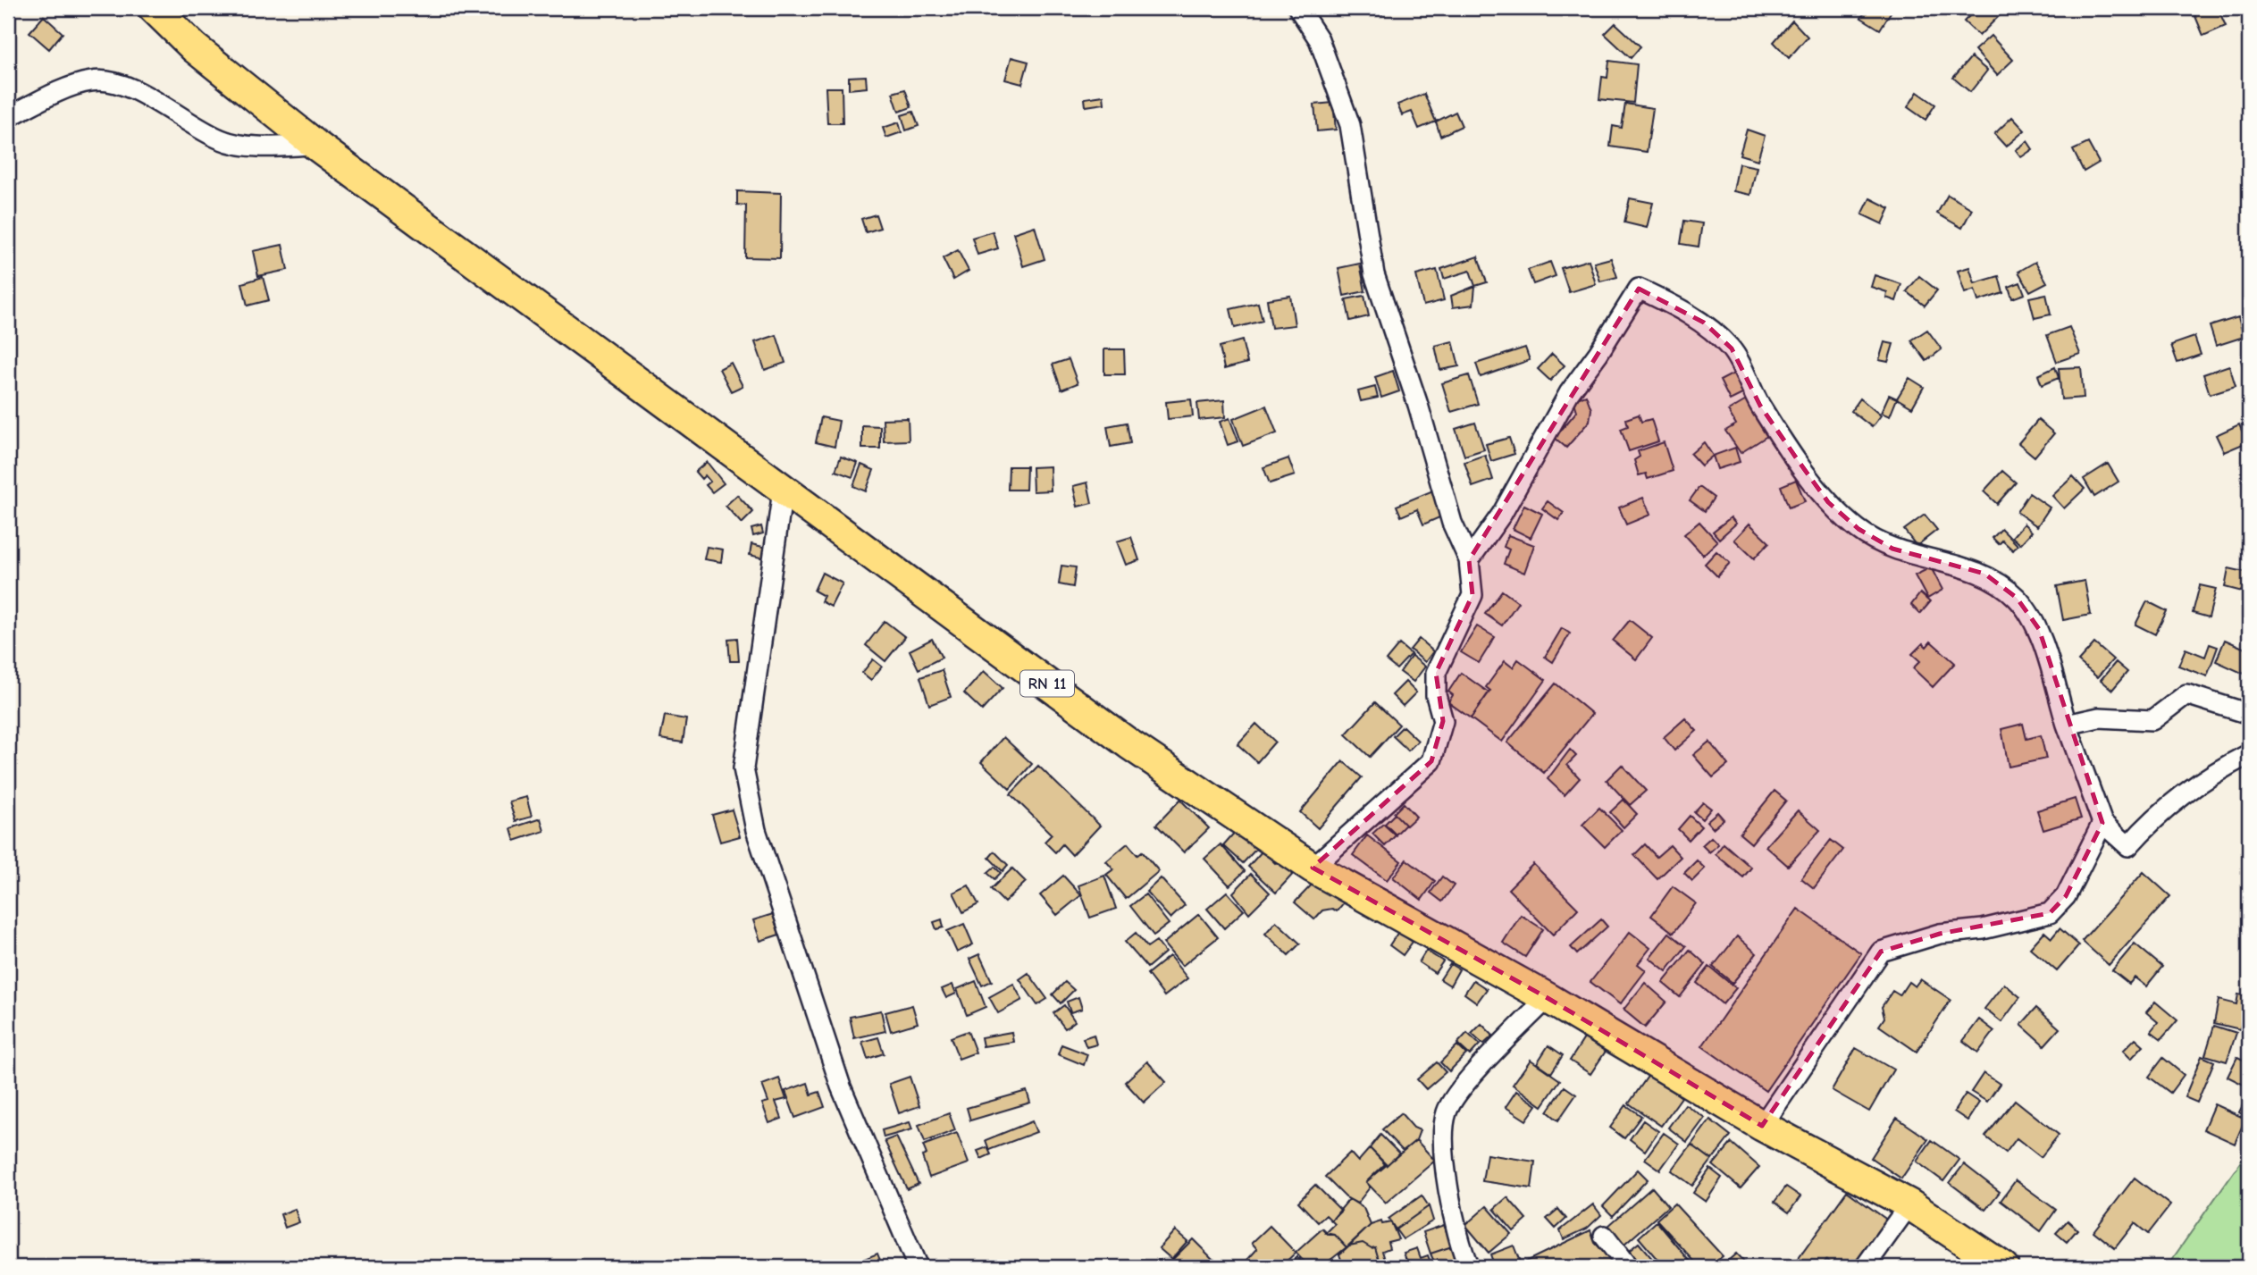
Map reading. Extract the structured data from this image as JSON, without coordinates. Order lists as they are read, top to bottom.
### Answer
{
  "streets": {
    "main road": ["RN 11"]
  }
}
